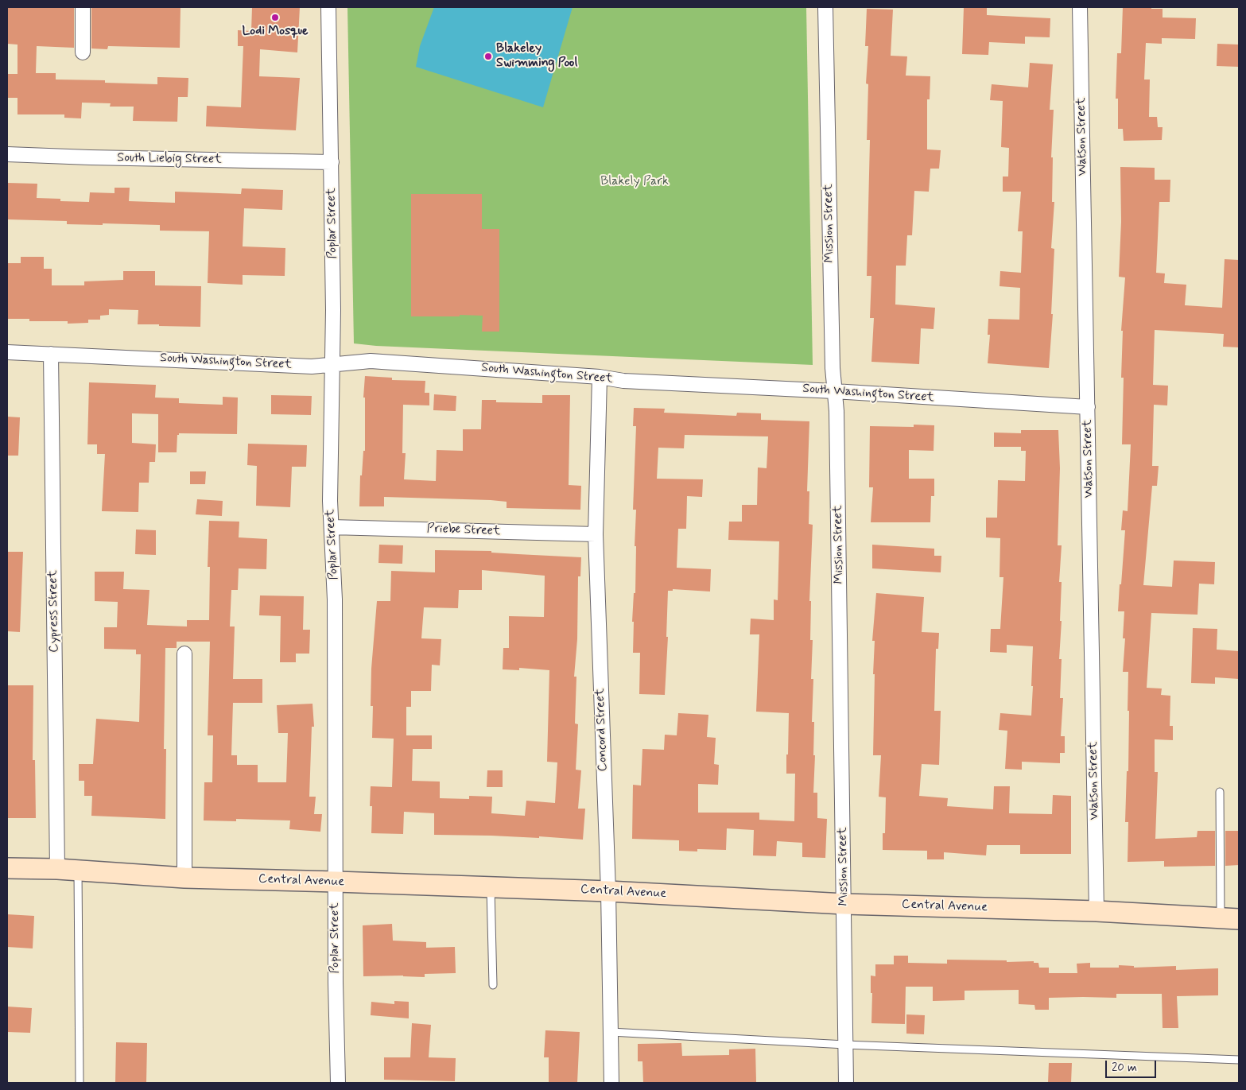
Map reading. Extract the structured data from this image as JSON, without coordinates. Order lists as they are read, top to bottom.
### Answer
{
  "streets": {
    "street": [
      "Watson Street",
      "South Liebig Street",
      "Poplar Street",
      "Mission Street",
      "South Washington Street",
      "Priebe Street",
      "Cypress Street",
      "Concord Street",
      "Central Avenue"
    ]
  },
  "crossings": [
    ["Watson Street", "South Washington Street"],
    ["Watson Street", "Central Avenue"],
    ["South Liebig Street", "Poplar Street"],
    ["Poplar Street", "South Washington Street"],
    ["Poplar Street", "Priebe Street"],
    ["Poplar Street", "Central Avenue"],
    ["Mission Street", "South Washington Street"],
    ["Mission Street", "Central Avenue"],
    ["South Washington Street", "Cypress Street"],
    ["South Washington Street", "Concord Street"],
    ["Priebe Street", "Concord Street"],
    ["Cypress Street", "Central Avenue"],
    ["Concord Street", "Central Avenue"]
  ],
  "parks": ["Blakely Park"],
  "places": ["Lodi Mosque", "Blakeley Swimming Pool"],
  "scale_bar": "20 m"
}
